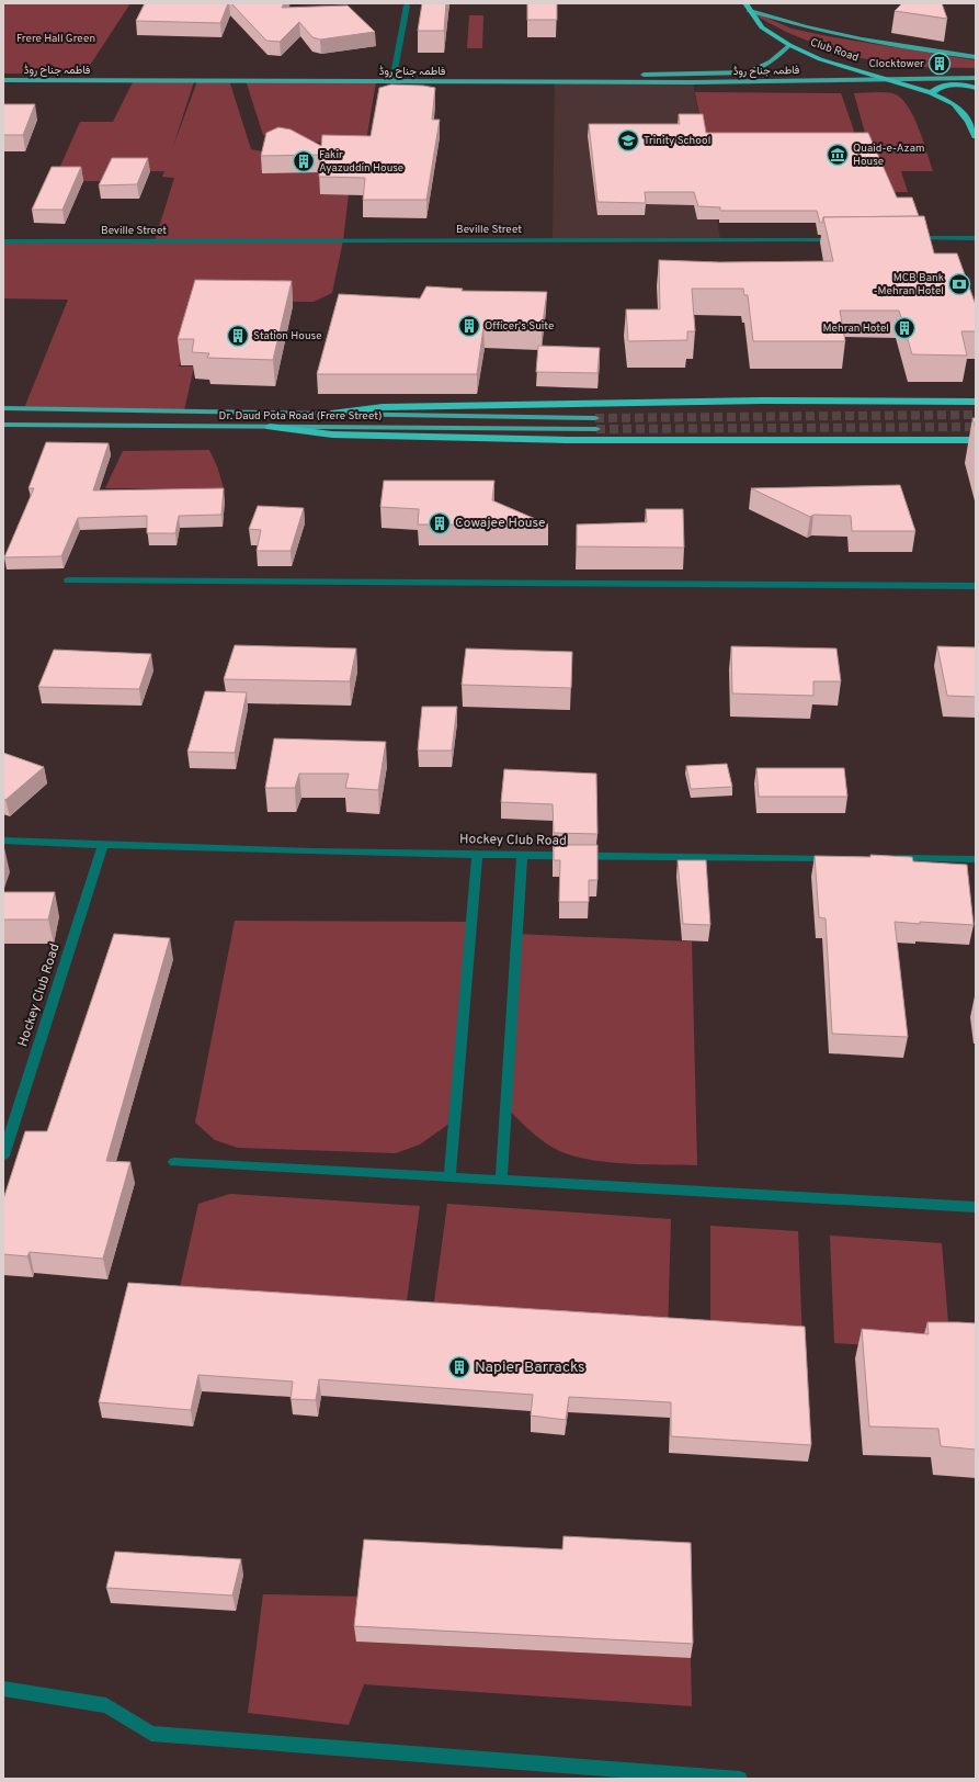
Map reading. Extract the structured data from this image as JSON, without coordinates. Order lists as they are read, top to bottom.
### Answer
{
  "streets": {
    "highway": ["Club Road"],
    "main road": ["فاطمہ جناح روڈ", "Dr. Daud Pota Road (Frere Street)"],
    "street": ["Beville Street", "Hockey Club Road"]
  },
  "crossings": [
    ["Club Road", "فاطمہ جناح روڈ"]
  ],
  "parks": ["Frere Hall Green"],
  "places": {
    "building": [
      "Clocktower",
      "Fakir Ayazuddin House",
      "Officer's Suite",
      "Mehran Hotel",
      "Station House",
      "Cowajee House",
      "Napier Barracks"
    ],
    "school or university": ["Trinity School"],
    "museum": ["Quaid-e-Azam House"],
    "bank": ["MCB Bank -Mehran Hotel"]
  }
}
